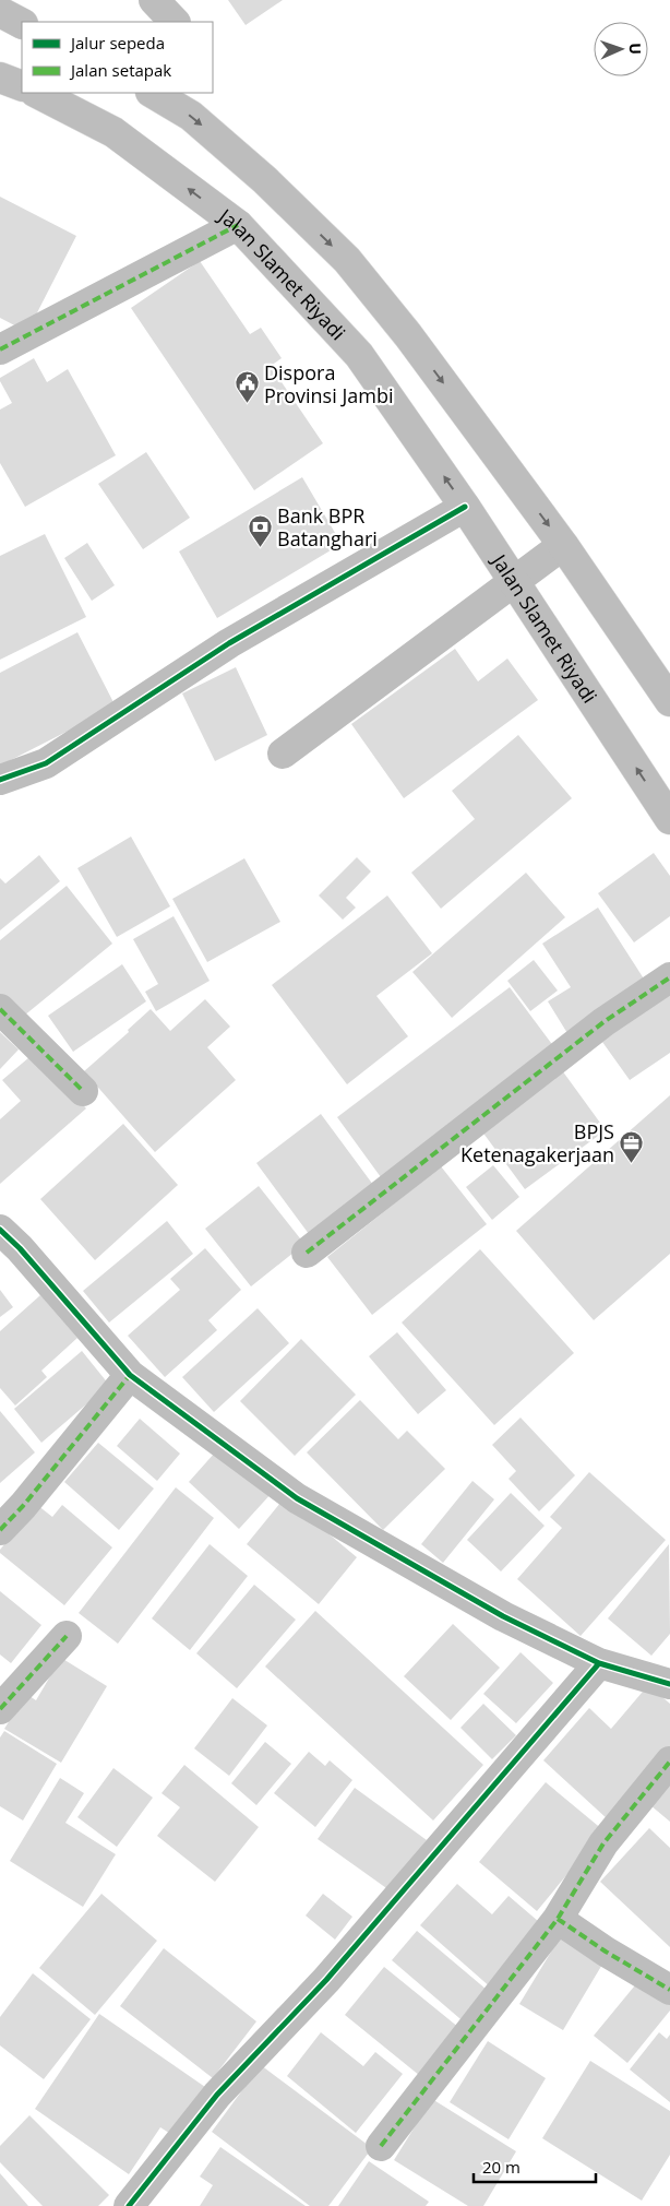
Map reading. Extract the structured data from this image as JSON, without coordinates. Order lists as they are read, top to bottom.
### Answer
{
  "streets": {
    "street": ["Jalan Slamet Riyadi"]
  },
  "places": {
    "public building": ["Dispora Provinsi Jambi"],
    "bank": ["Bank BPR Batanghari"],
    "office": ["BPJS Ketenagakerjaan"]
  },
  "legend": ["Jalur sepeda", "Jalan setapak"],
  "scale_bar": "20 m",
  "north": "right"
}
